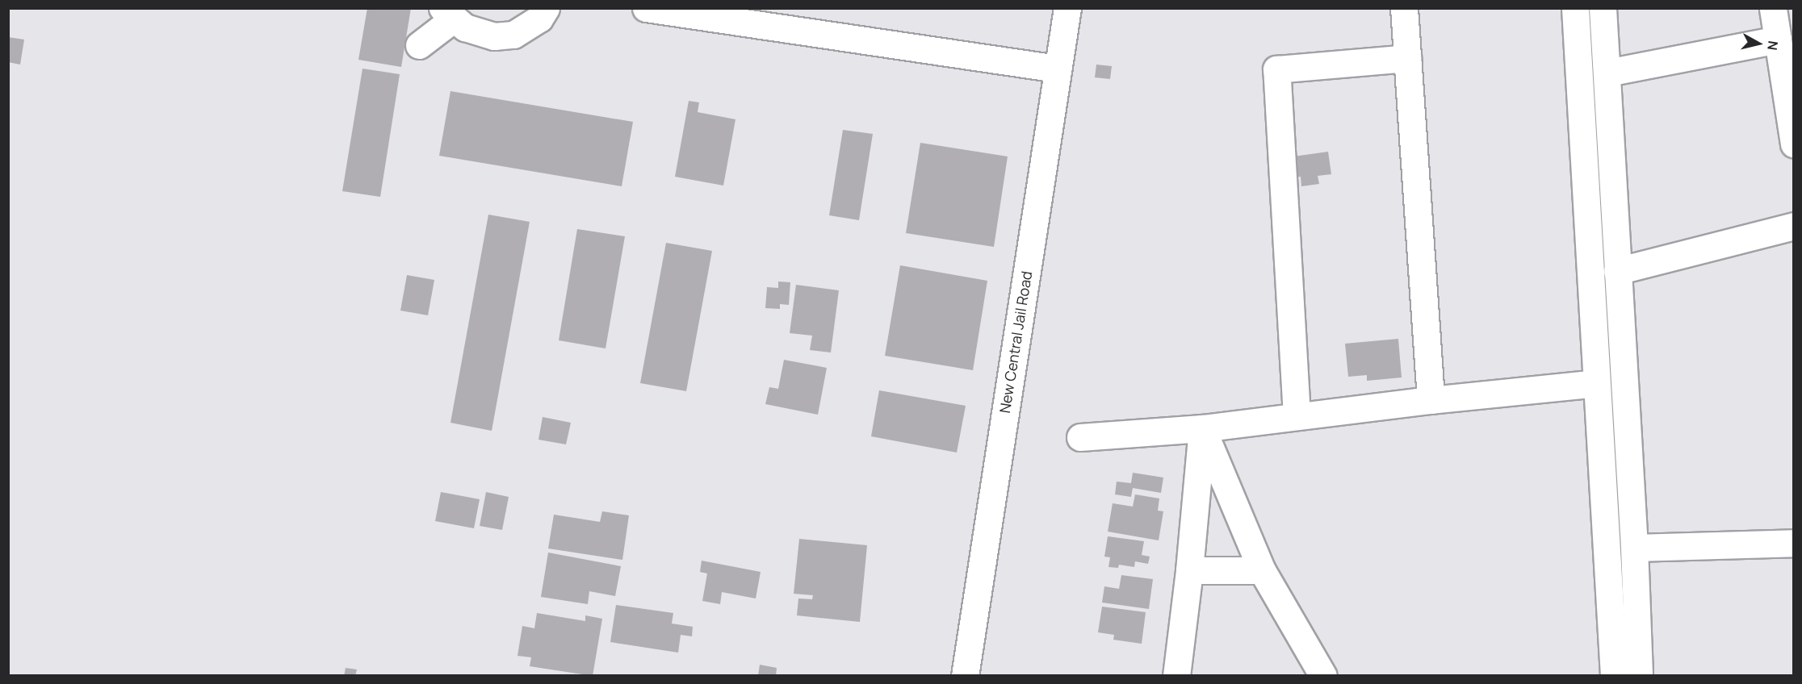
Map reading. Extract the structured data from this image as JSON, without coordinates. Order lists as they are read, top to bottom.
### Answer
{
  "streets": {
    "street": ["New Central Jail Road"]
  },
  "north": "right"
}
